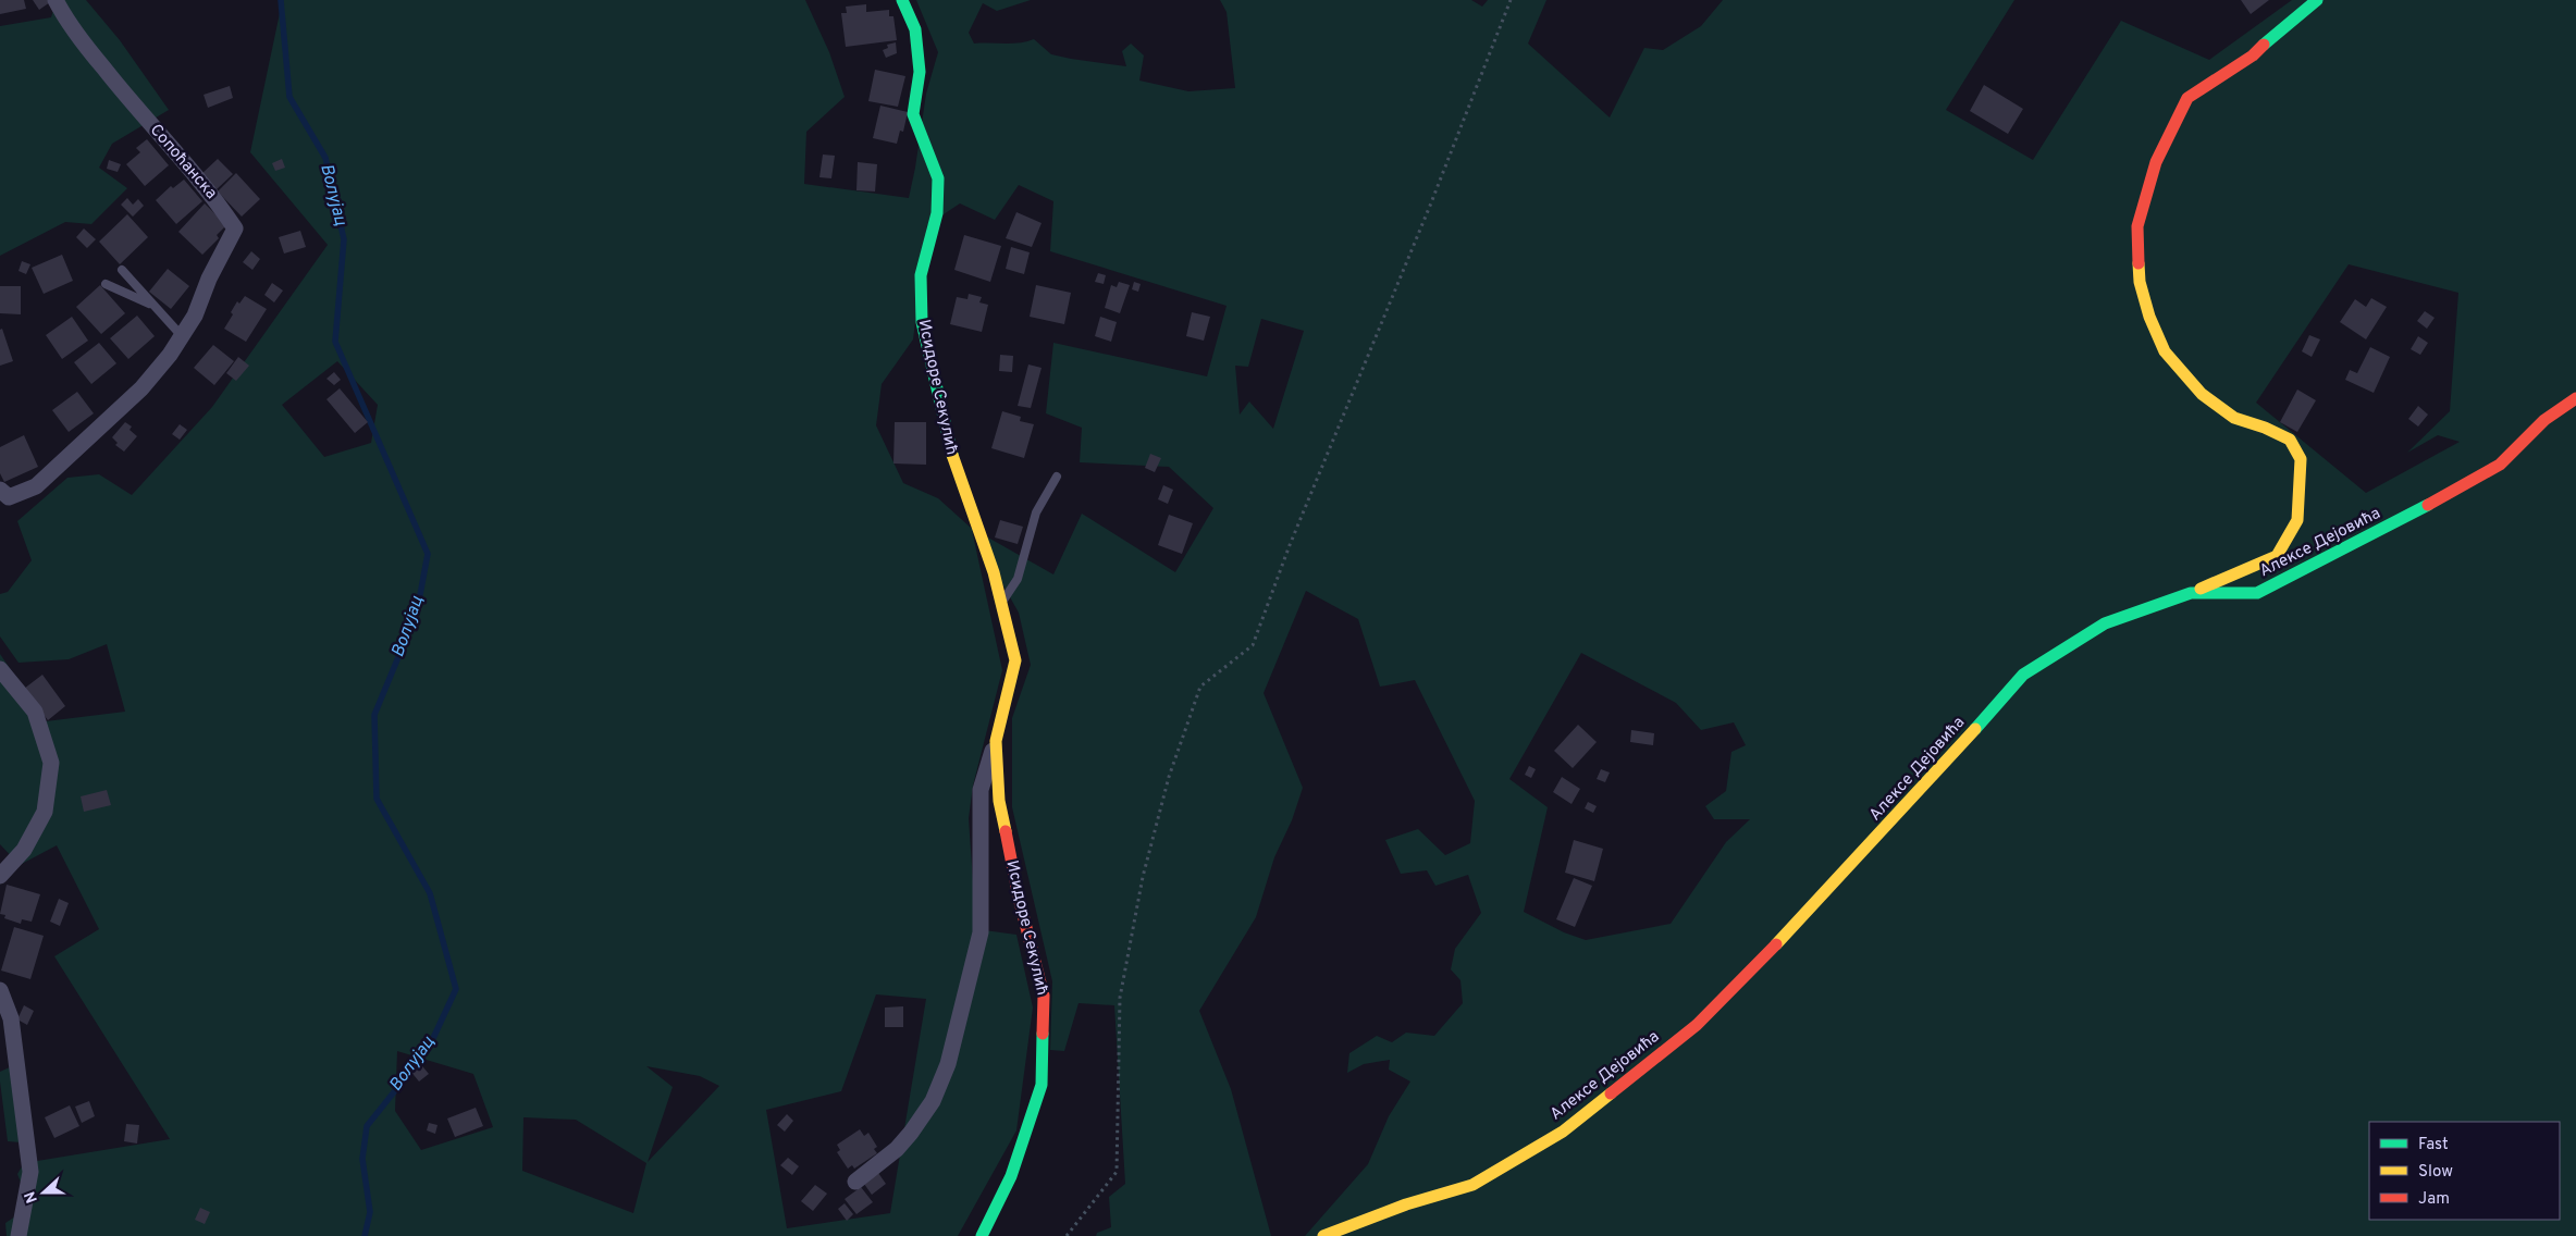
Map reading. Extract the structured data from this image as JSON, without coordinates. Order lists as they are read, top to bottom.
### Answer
{
  "streets": {
    "street": ["Сопоћанска", "Исидоре Секулић", "Алексе Дејовића"]
  },
  "water": ["Волујац"],
  "legend": ["Fast", "Slow", "Jam"],
  "north": "left"
}
